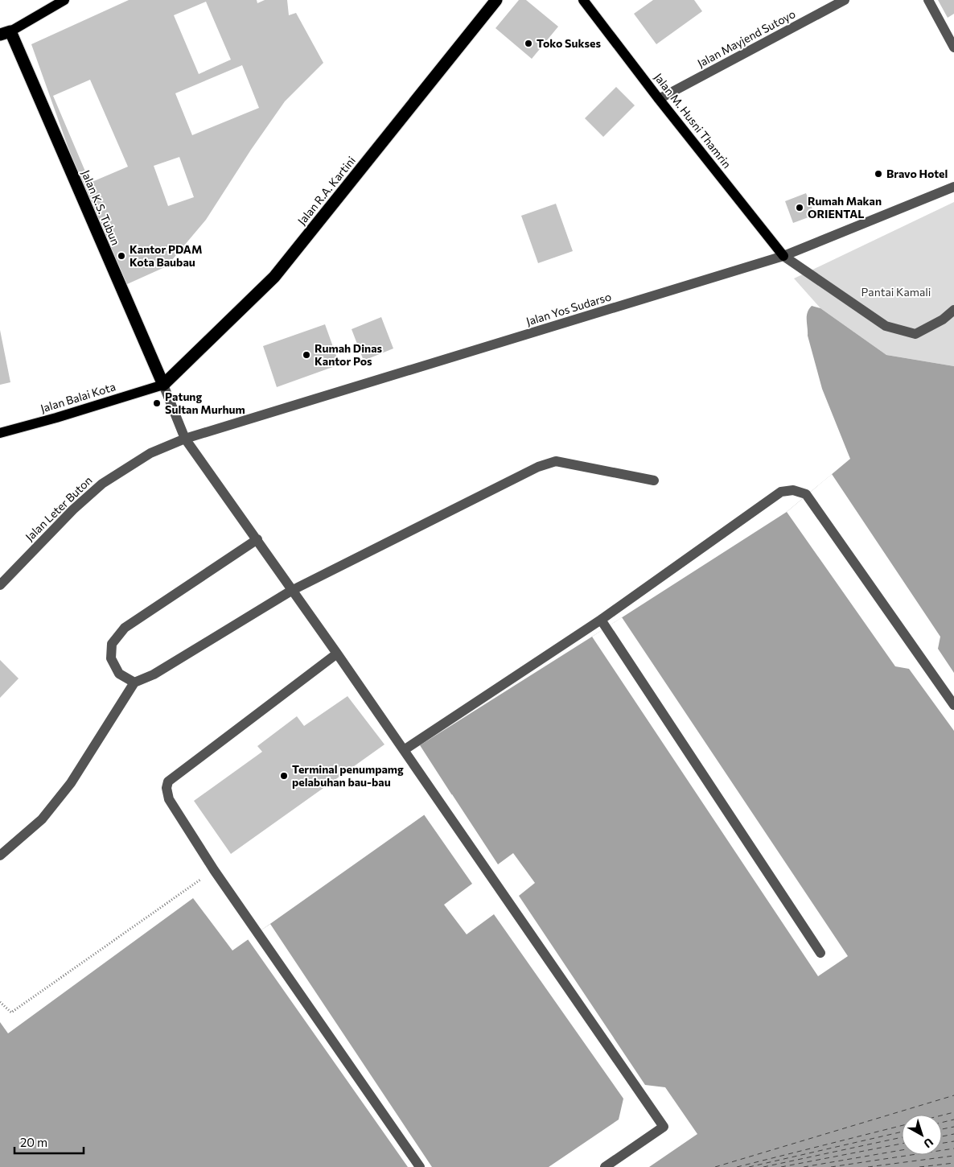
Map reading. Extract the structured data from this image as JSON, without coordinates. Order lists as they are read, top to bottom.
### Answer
{
  "streets": {
    "highway": ["Jalan R.A. Kartini", "Jalan K.S. Tubun"],
    "main road": ["Jalan M. Husni Thamrin", "Jalan Balai Kota"],
    "street": ["Jalan Mayjend Sutoyo", "Jalan Yos Sudarso", "Jalan Leter Buton"]
  },
  "crossings": [
    ["Jalan Mayjend Sutoyo", "Jalan M. Husni Thamrin"],
    ["Jalan M. Husni Thamrin", "Jalan Yos Sudarso"],
    ["Jalan R.A. Kartini", "Jalan K.S. Tubun"],
    ["Jalan R.A. Kartini", "Jalan Balai Kota"],
    ["Jalan K.S. Tubun", "Jalan Yos Sudarso"],
    ["Jalan K.S. Tubun", "Jalan Balai Kota"],
    ["Jalan K.S. Tubun", "Jalan Leter Buton"],
    ["Jalan Yos Sudarso", "Jalan Leter Buton"]
  ],
  "parks": ["Pantai Kamali"],
  "places": [
    "Toko Sukses",
    "Bravo Hotel",
    "Rumah Makan ORIENTAL",
    "Kantor PDAM Kota Baubau",
    "Rumah Dinas Kantor Pos",
    "Patung Sultan Murhum",
    "Terminal penumpamg pelabuhan bau-bau"
  ],
  "scale_bar": "20 m",
  "north": "bottom right"
}
